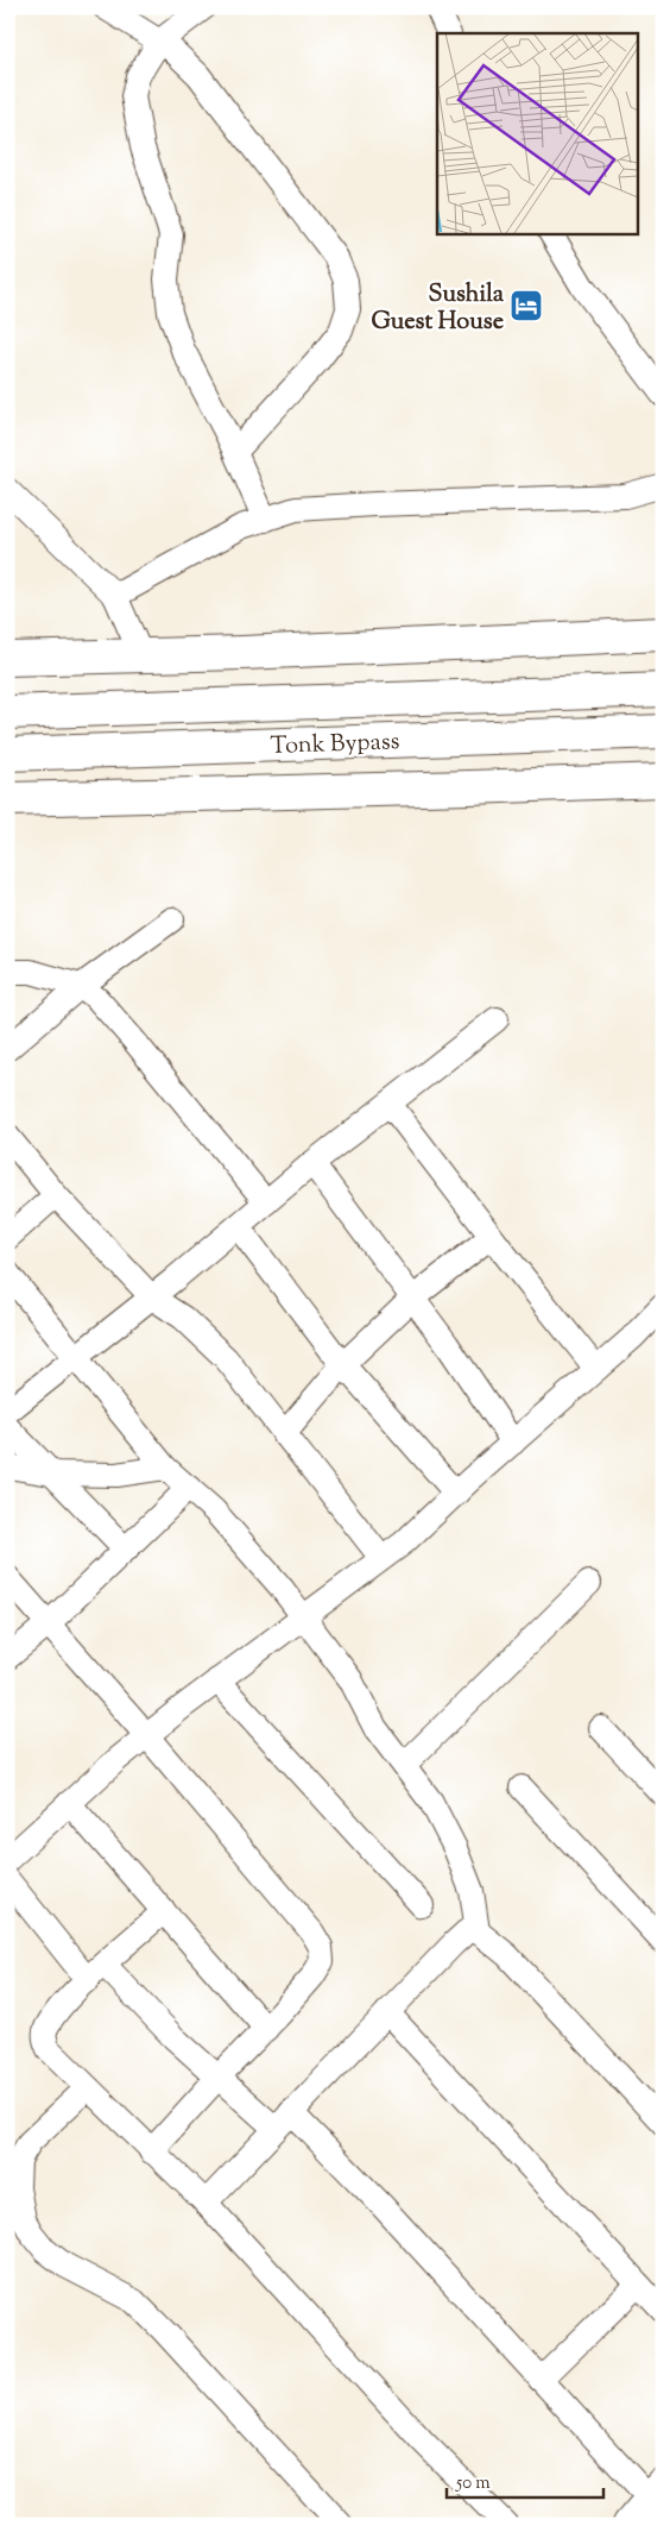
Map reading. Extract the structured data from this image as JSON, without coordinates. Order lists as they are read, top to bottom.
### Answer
{
  "streets": {
    "main road": ["Tonk Bypass"]
  },
  "places": {
    "hotel": ["Sushila Guest House"]
  },
  "scale_bar": "50 m"
}
